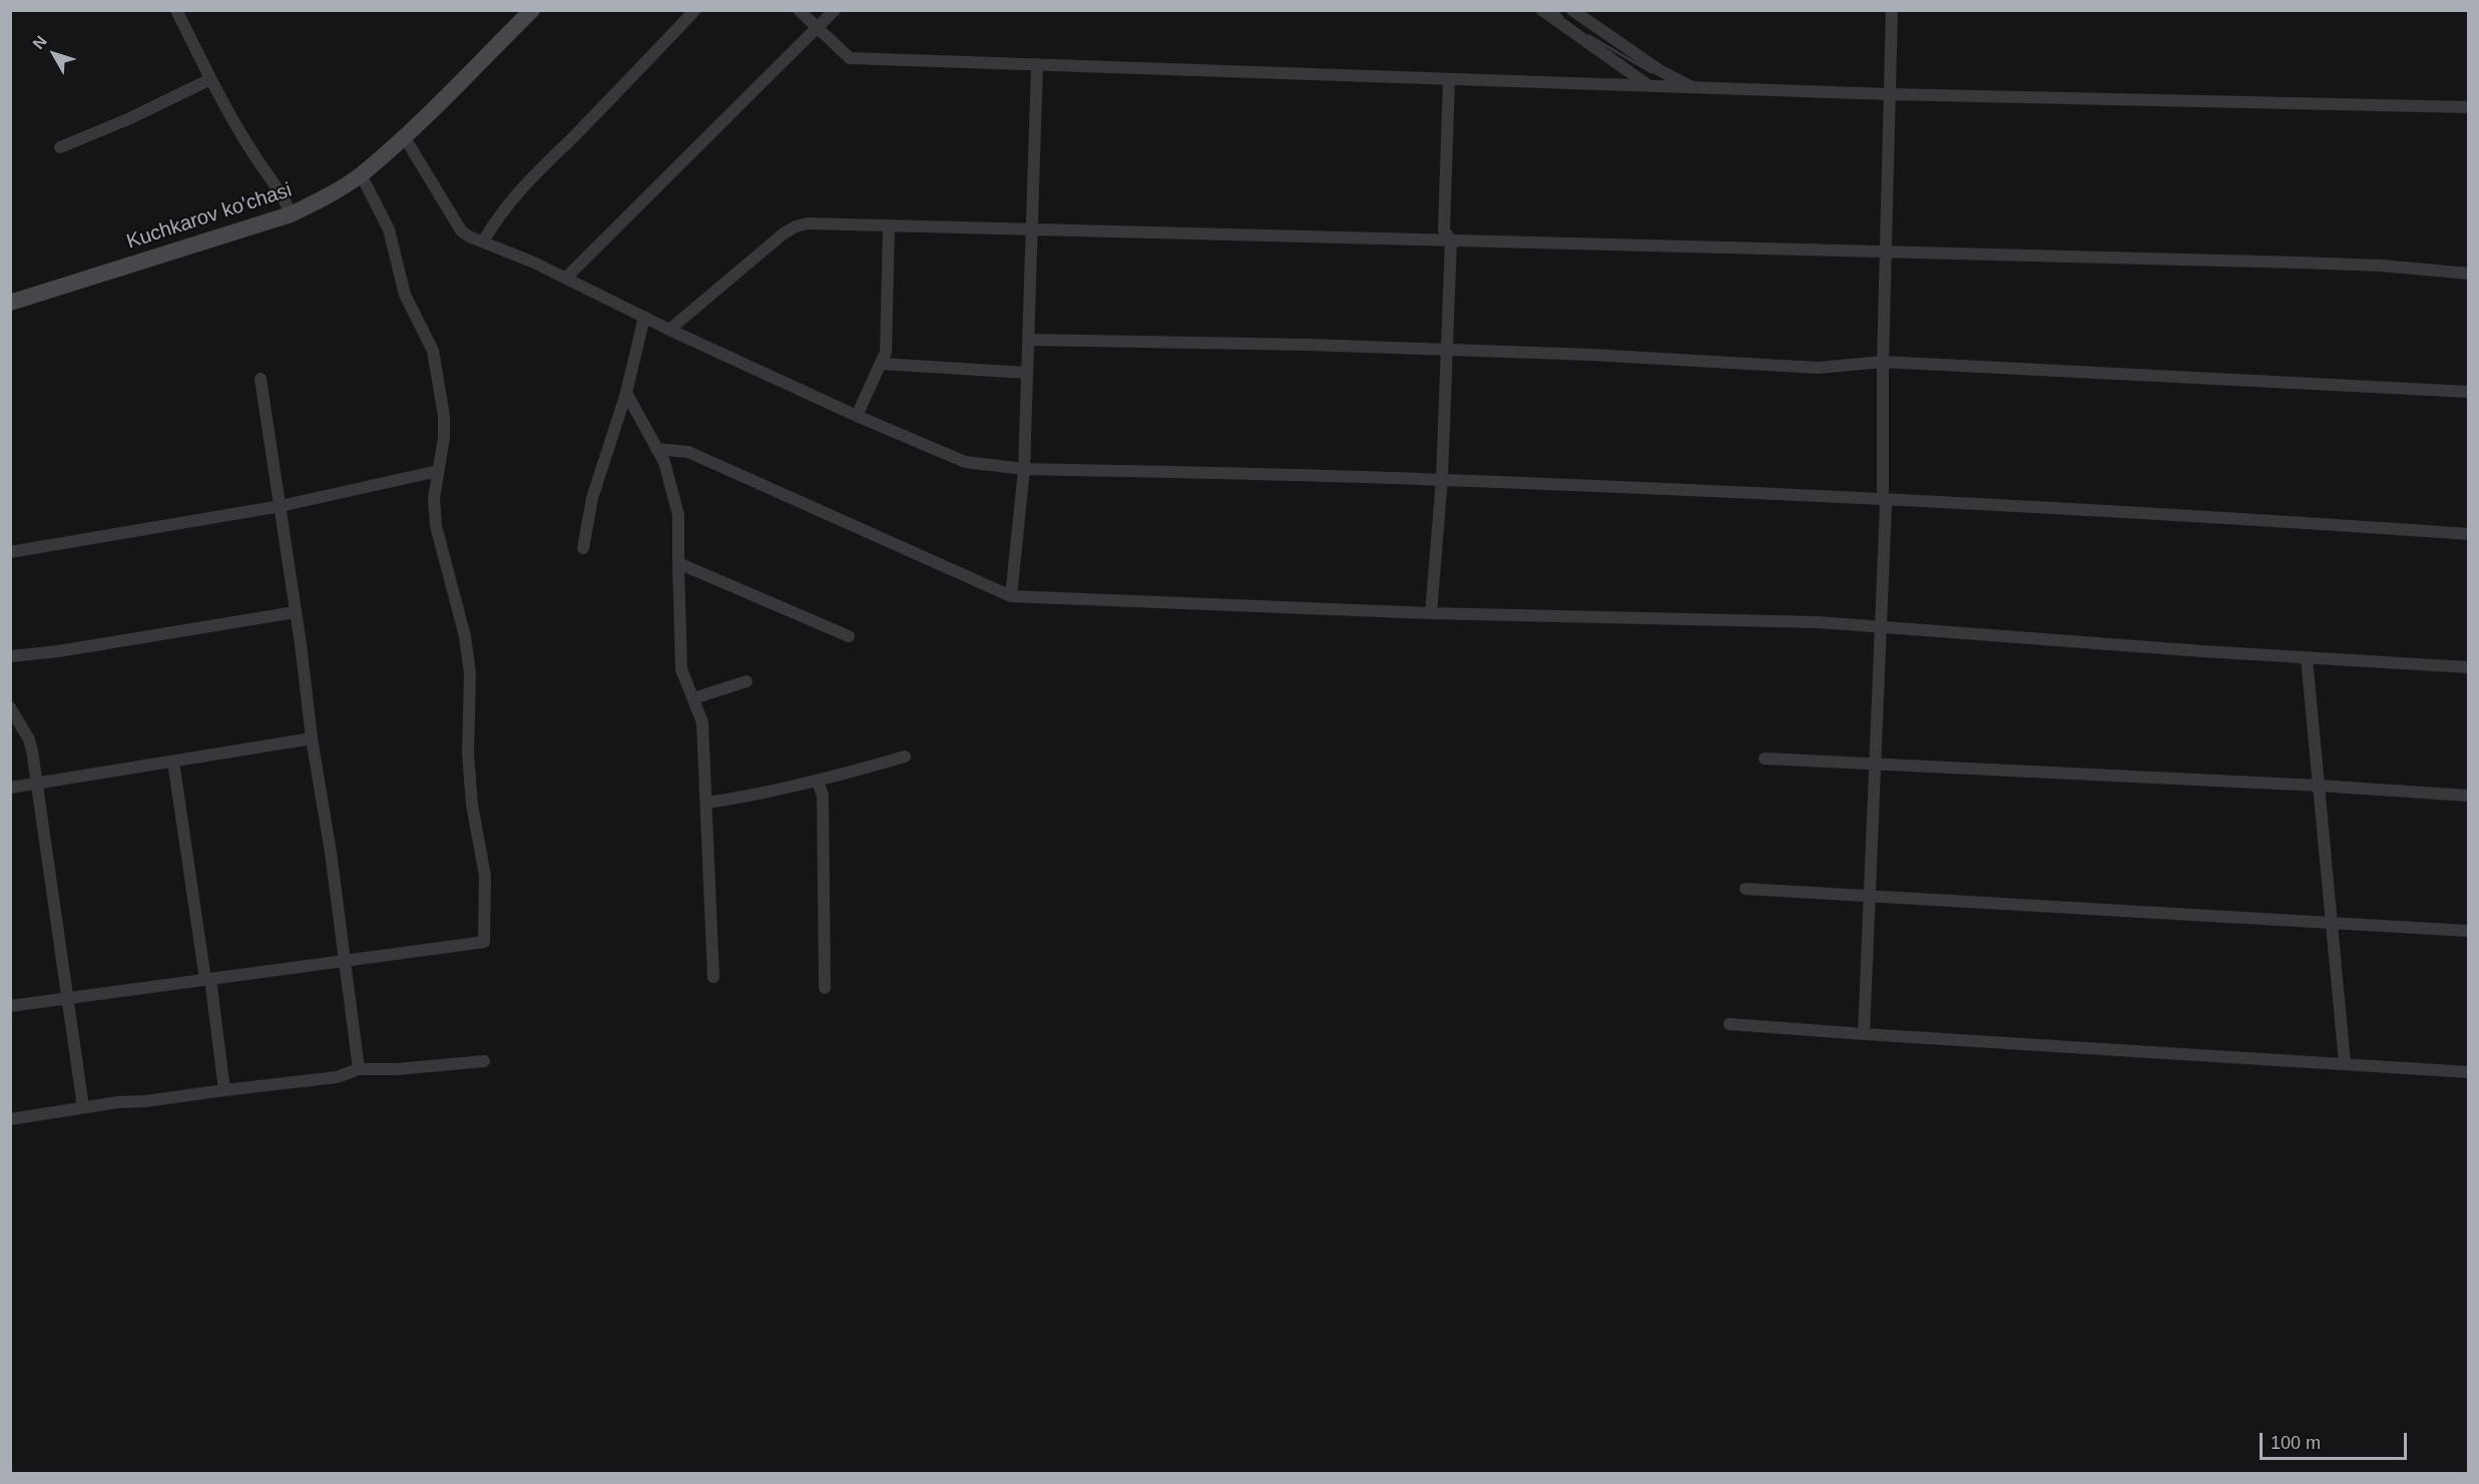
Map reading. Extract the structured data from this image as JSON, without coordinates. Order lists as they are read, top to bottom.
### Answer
{
  "streets": {
    "main road": ["Kuchkarov ko'chasi"]
  },
  "scale_bar": "100 m",
  "north": "top left"
}
